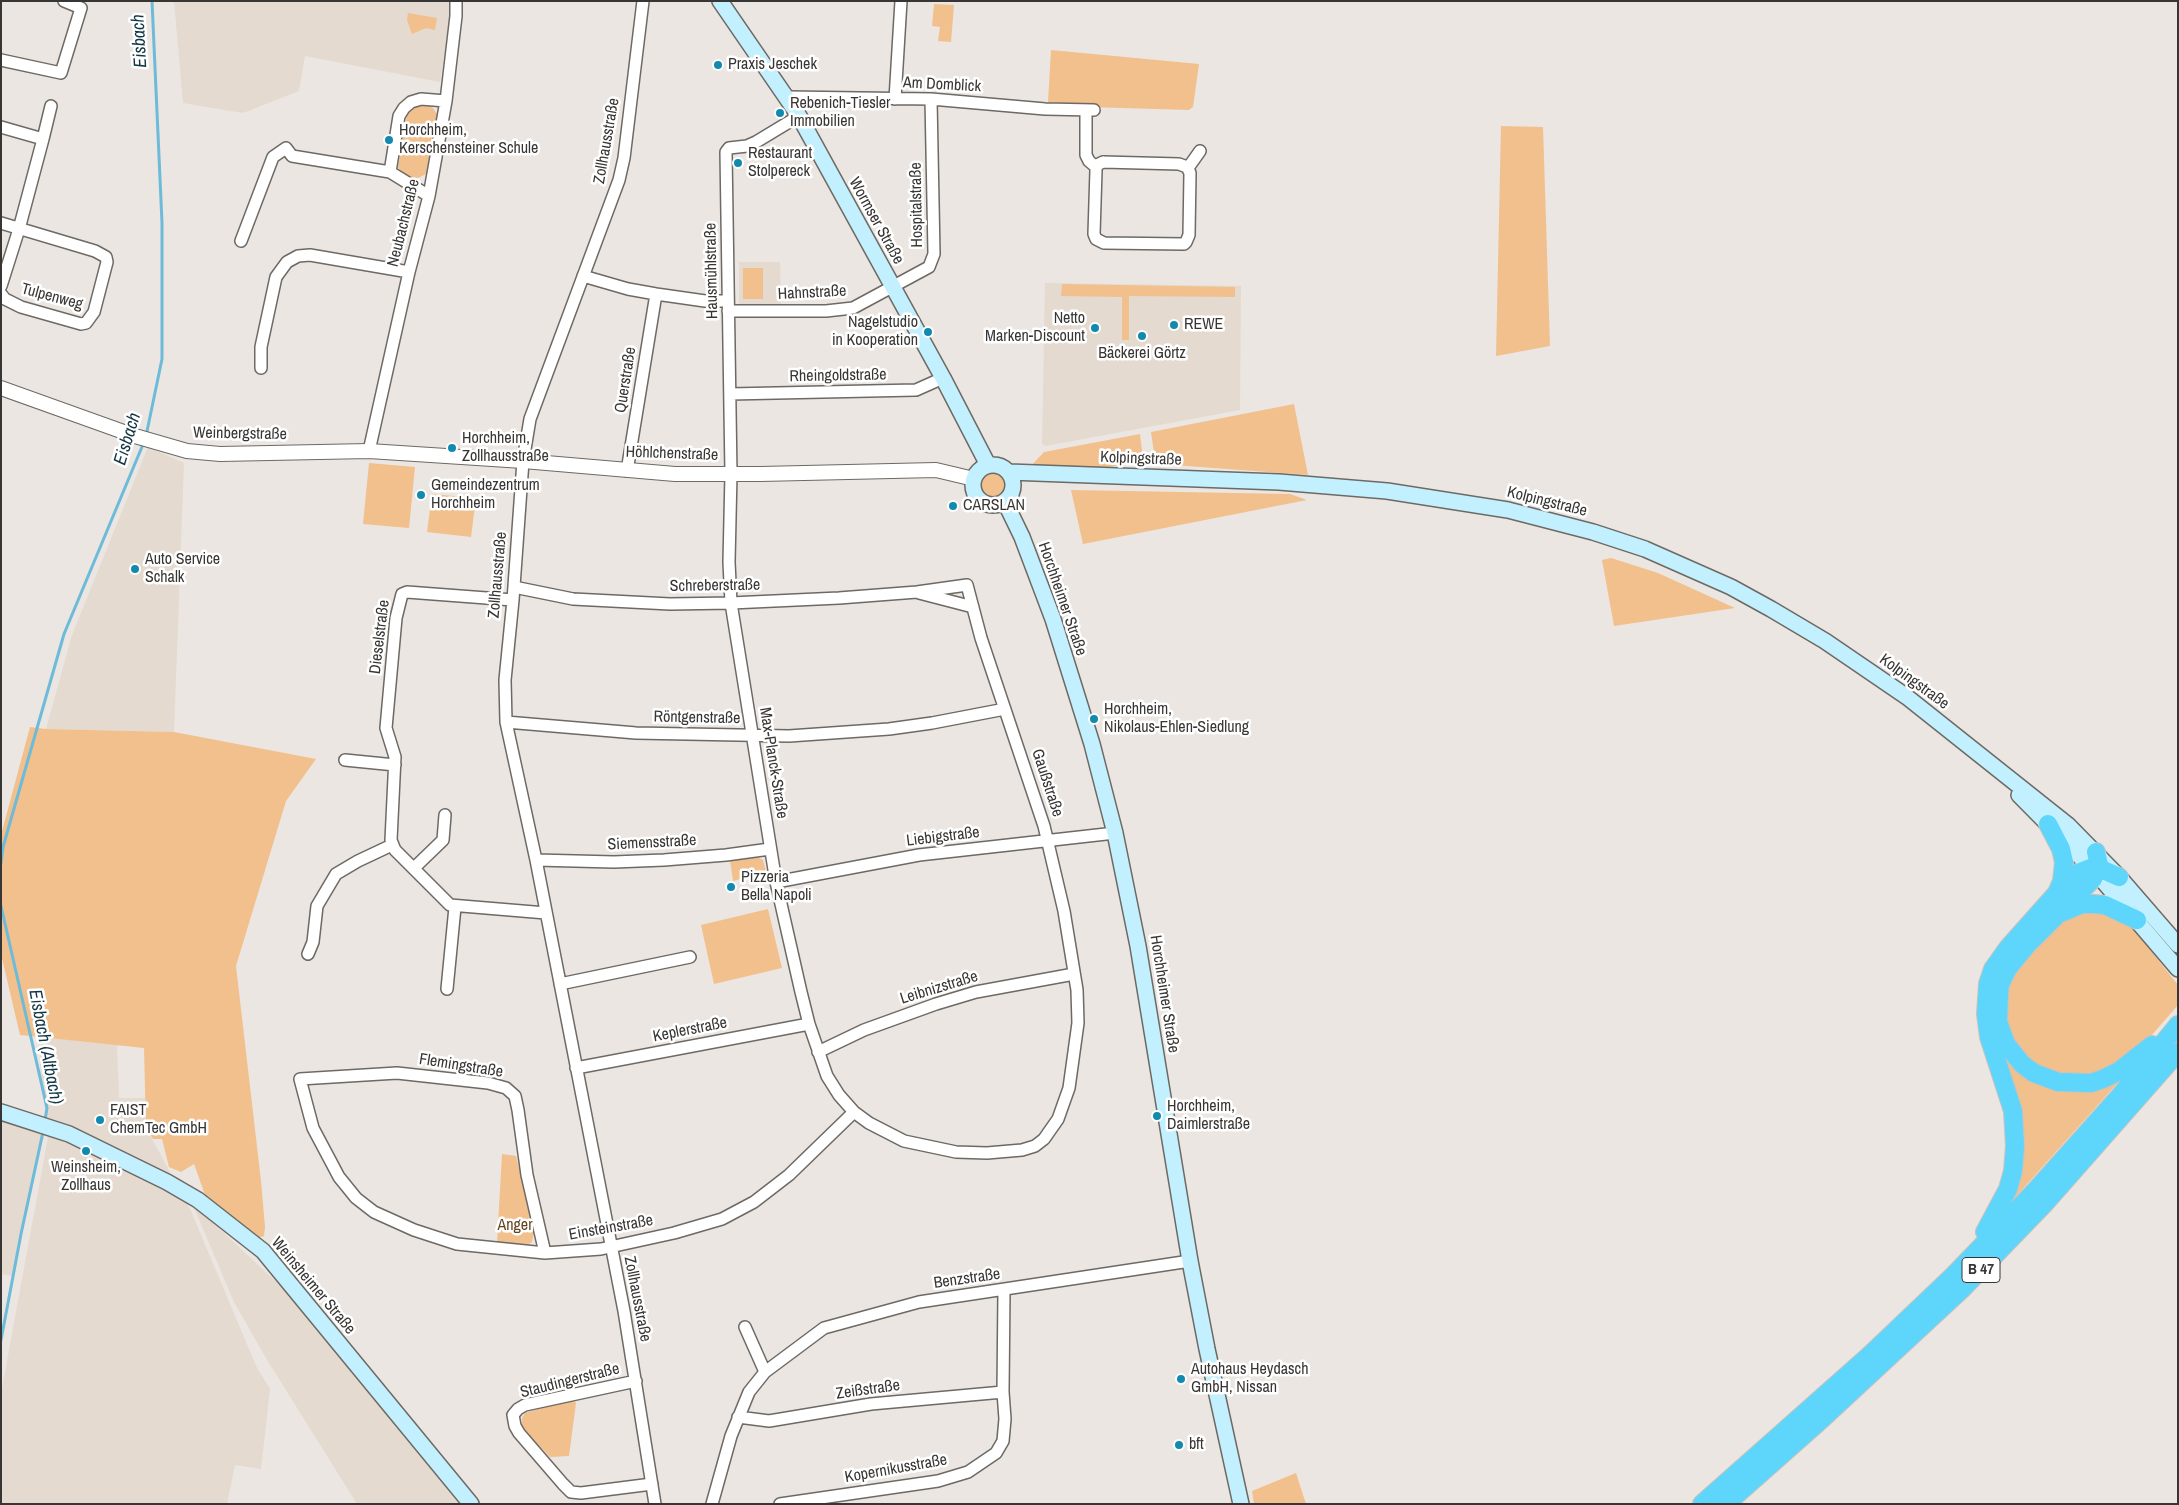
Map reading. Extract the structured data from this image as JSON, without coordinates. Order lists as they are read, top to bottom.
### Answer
{
  "streets": {
    "highway": ["B 47"],
    "main road": [
      "Wormser Straße",
      "Kolpingstraße",
      "Horchheimer Straße",
      "Weinsheimer Straße"
    ],
    "street": [
      "Am Domblick",
      "Zollhausstraße",
      "Hospitalstraße",
      "Neubachstraße",
      "Hausmühlstraße",
      "Hahnstraße",
      "Tulpenweg",
      "Rheingoldstraße",
      "Querstraße",
      "Weinbergstraße",
      "Höhlchenstraße",
      "Schreberstraße",
      "Dieselstraße",
      "Röntgenstraße",
      "Max-Planck-Straße",
      "Gaußstraße",
      "Liebigstraße",
      "Siemensstraße",
      "Leibnizstraße",
      "Keplerstraße",
      "Flemingstraße",
      "Einsteinstraße",
      "Benzstraße",
      "Staudingerstraße",
      "Zeißstraße",
      "Kopernikusstraße"
    ]
  },
  "crossings": [
    ["Am Domblick", "Hospitalstraße"],
    ["Am Domblick", "Wormser Straße"],
    ["Zollhausstraße", "Hahnstraße"],
    ["Zollhausstraße", "Höhlchenstraße"],
    ["Zollhausstraße", "Schreberstraße"],
    ["Zollhausstraße", "Dieselstraße"],
    ["Zollhausstraße", "Röntgenstraße"],
    ["Zollhausstraße", "Siemensstraße"],
    ["Zollhausstraße", "Keplerstraße"],
    ["Zollhausstraße", "Einsteinstraße"],
    ["Zollhausstraße", "Staudingerstraße"],
    ["Hospitalstraße", "Wormser Straße"],
    ["Hospitalstraße", "Hahnstraße"],
    ["Wormser Straße", "Hausmühlstraße"],
    ["Wormser Straße", "Hahnstraße"],
    ["Wormser Straße", "Rheingoldstraße"],
    ["Wormser Straße", "Höhlchenstraße"],
    ["Wormser Straße", "Kolpingstraße"],
    ["Wormser Straße", "Horchheimer Straße"],
    ["Neubachstraße", "Weinbergstraße"],
    ["Neubachstraße", "Höhlchenstraße"],
    ["Hausmühlstraße", "Hahnstraße"],
    ["Hausmühlstraße", "Rheingoldstraße"],
    ["Hausmühlstraße", "Höhlchenstraße"],
    ["Hausmühlstraße", "Max-Planck-Straße"],
    ["Hahnstraße", "Querstraße"],
    ["Querstraße", "Höhlchenstraße"],
    ["Weinbergstraße", "Höhlchenstraße"],
    ["Höhlchenstraße", "Kolpingstraße"],
    ["Höhlchenstraße", "Horchheimer Straße"],
    ["Höhlchenstraße", "Max-Planck-Straße"],
    ["Kolpingstraße", "Horchheimer Straße"],
    ["Schreberstraße", "Max-Planck-Straße"],
    ["Schreberstraße", "Gaußstraße"],
    ["Horchheimer Straße", "Liebigstraße"],
    ["Horchheimer Straße", "Benzstraße"],
    ["Röntgenstraße", "Max-Planck-Straße"],
    ["Röntgenstraße", "Gaußstraße"],
    ["Max-Planck-Straße", "Gaußstraße"],
    ["Max-Planck-Straße", "Liebigstraße"],
    ["Max-Planck-Straße", "Siemensstraße"],
    ["Max-Planck-Straße", "Leibnizstraße"],
    ["Max-Planck-Straße", "Keplerstraße"],
    ["Max-Planck-Straße", "Einsteinstraße"],
    ["Gaußstraße", "Liebigstraße"],
    ["Gaußstraße", "Leibnizstraße"],
    ["Gaußstraße", "Einsteinstraße"],
    ["Flemingstraße", "Einsteinstraße"],
    ["Benzstraße", "Zeißstraße"],
    ["Benzstraße", "Kopernikusstraße"],
    ["Zeißstraße", "Kopernikusstraße"]
  ],
  "water": ["Eisbach", "Eisbach (Altbach)"],
  "parks": ["Anger"],
  "places": [
    "Praxis Jeschek",
    "Rebenich-Tiesler Immobilien",
    "Horchheim, Kerschensteiner Schule",
    "Restaurant Stolpereck",
    "REWE",
    "Netto Marken-Discount",
    "Nagelstudio in Kooperation",
    "Bäckerei Görtz",
    "Horchheim, Zollhausstraße",
    "Gemeindezentrum Horchheim",
    "CARSLAN",
    "Auto Service Schalk",
    "Horchheim, Nikolaus-Ehlen-Siedlung",
    "Pizzeria Bella Napoli",
    "Horchheim, Daimlerstraße",
    "FAIST ChemTec GmbH",
    "Weinsheim, Zollhaus",
    "Autohaus Heydasch GmbH, Nissan",
    "bft"
  ]
}
